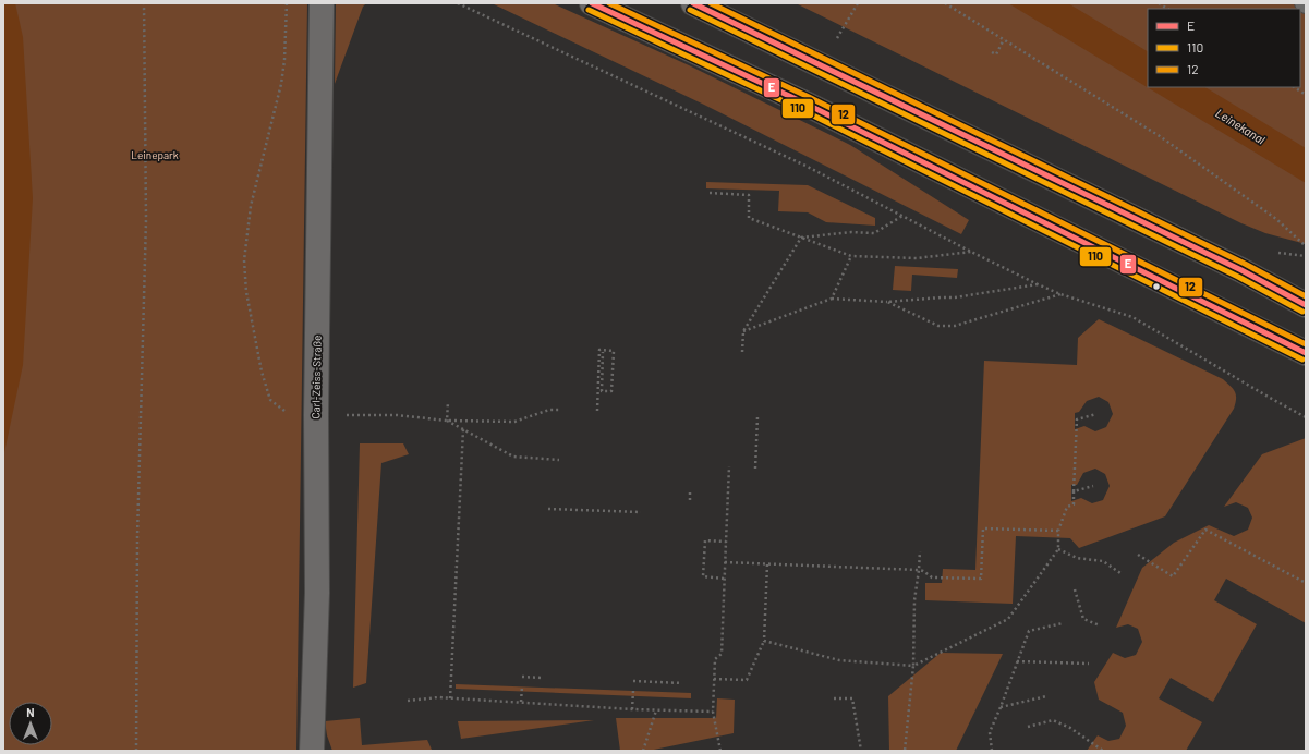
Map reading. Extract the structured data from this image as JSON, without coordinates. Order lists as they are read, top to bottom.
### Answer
{
  "streets": {
    "street": ["Carl-Zeiss-Straße"]
  },
  "water": ["Leinekanal"],
  "parks": ["Leinepark"],
  "lines": ["transit line E", "transit line 12", "transit line 110"],
  "legend": ["E", "110", "12"],
  "north": "top"
}
